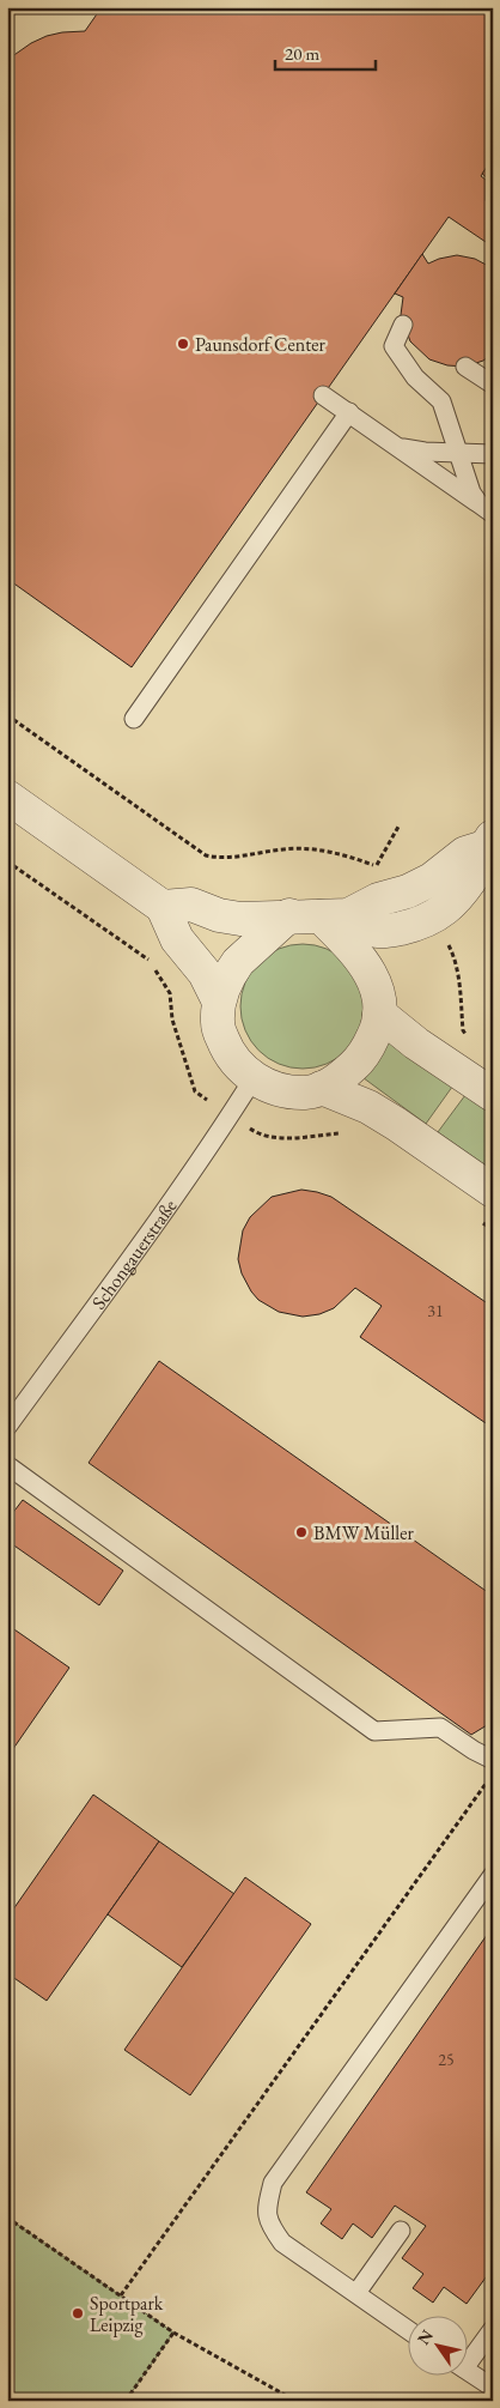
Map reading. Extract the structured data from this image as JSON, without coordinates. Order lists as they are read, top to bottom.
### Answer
{
  "streets": {
    "lane": ["Schongauerstraße"]
  },
  "places": ["Paunsdorf Center", "BMW Müller", "Sportpark Leipzig"],
  "house_numbers": ["31", "25"],
  "scale_bar": "20 m",
  "north": "top left"
}
